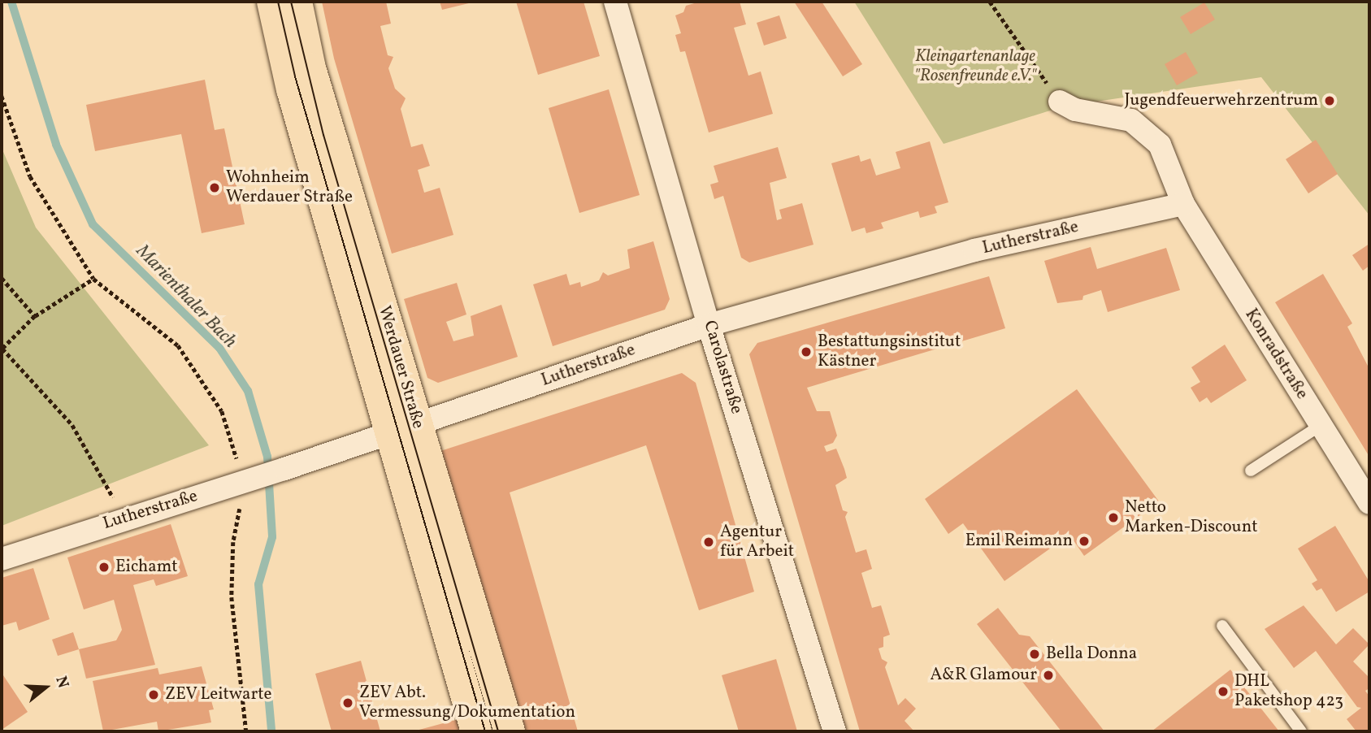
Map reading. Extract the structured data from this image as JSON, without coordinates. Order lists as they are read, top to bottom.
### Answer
{
  "streets": {
    "main road": ["Werdauer Straße"],
    "street": ["Lutherstraße", "Konradstraße", "Carolastraße"]
  },
  "crossings": [
    ["Lutherstraße", "Konradstraße"],
    ["Lutherstraße", "Werdauer Straße"],
    ["Lutherstraße", "Carolastraße"]
  ],
  "water": ["Marienthaler Bach"],
  "parks": ["Kleingartenanlage \"Rosenfreunde e.V.\""],
  "places": [
    "Jugendfeuerwehrzentrum",
    "Wohnheim Werdauer Straße",
    "Bestattungsinstitut Kästner",
    "Netto Marken-Discount",
    "Emil Reimann",
    "Agentur für Arbeit",
    "Eichamt",
    "Bella Donna",
    "A&R Glamour",
    "DHL Paketshop 423",
    "ZEV Leitwarte",
    "ZEV Abt. Vermessung/Dokumentation"
  ],
  "north": "right"
}
